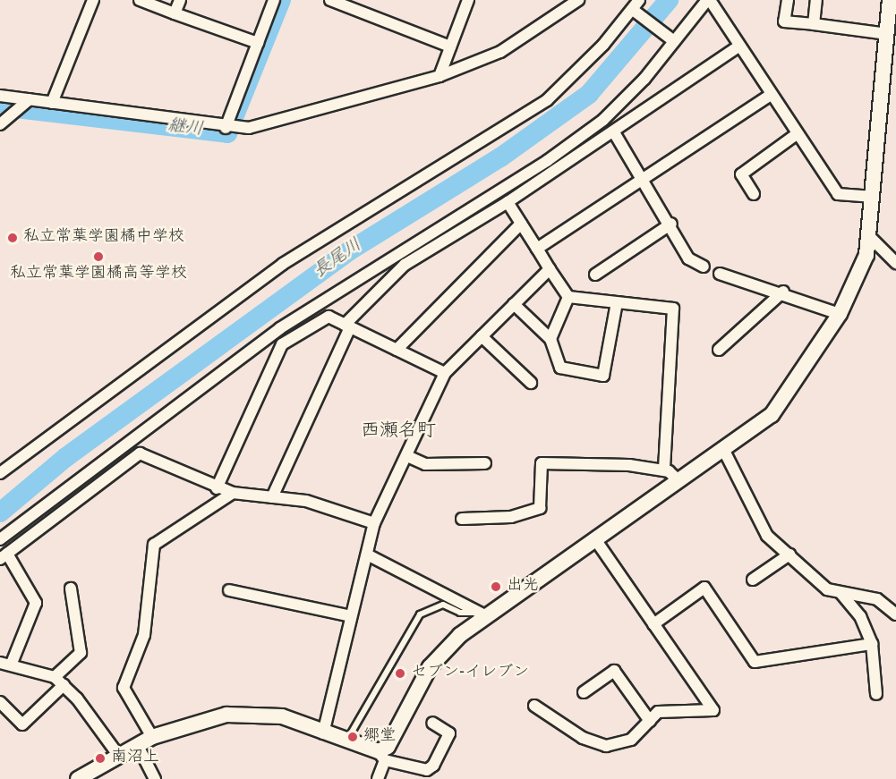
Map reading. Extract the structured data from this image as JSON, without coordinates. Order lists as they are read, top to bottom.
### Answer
{
  "districts": ["西瀬名町"],
  "water": ["継川", "長尾川"],
  "places": [
    "私立常葉学園橘中学校",
    "私立常葉学園橘高等学校",
    "出光",
    "セブン-イレブン",
    "郷堂",
    "南沼上"
  ]
}
